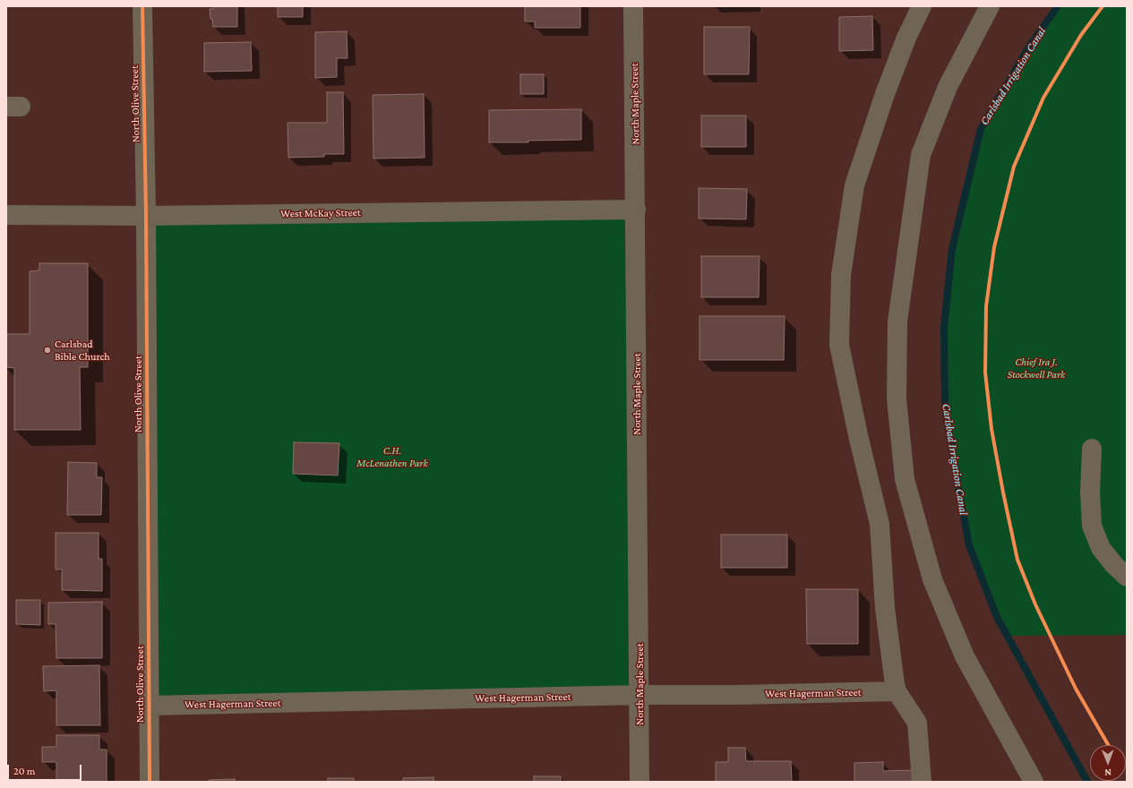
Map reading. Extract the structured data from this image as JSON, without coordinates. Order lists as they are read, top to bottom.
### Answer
{
  "streets": {
    "street": [
      "North Olive Street",
      "North Maple Street",
      "West McKay Street",
      "West Hagerman Street"
    ]
  },
  "crossings": [
    ["North Olive Street", "West McKay Street"],
    ["North Olive Street", "West Hagerman Street"],
    ["North Maple Street", "West McKay Street"],
    ["North Maple Street", "West Hagerman Street"]
  ],
  "water": ["Carlsbad Irrigation Canal"],
  "parks": ["Chief Ira J. Stockwell Park", "C.H. McLenathen Park"],
  "places": ["Carlsbad Bible Church"],
  "scale_bar": "20 m",
  "north": "bottom"
}
